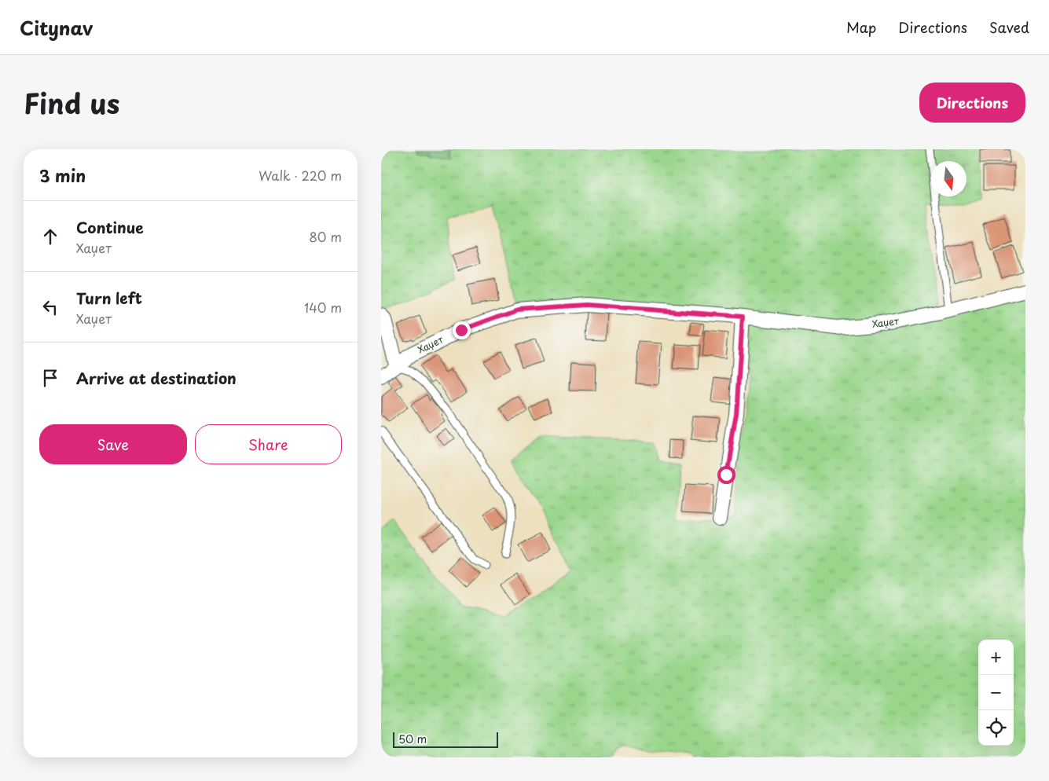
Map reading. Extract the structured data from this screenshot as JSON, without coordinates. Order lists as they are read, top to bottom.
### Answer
{
  "streets": {
    "street": ["Хаџет"]
  },
  "scale_bar": "50 m",
  "north": "bottom",
  "page": {
    "header": "Citynav",
    "nav": ["Map", "Directions", "Saved"],
    "title": "Find us",
    "buttons": [
      "Directions",
      ["Save", "Share"]
    ],
    "heading": ["3 min", "Walk · 220 m"],
    "list": [
      ["Continue", "Хаџет", "80 m"],
      ["Turn left", "Хаџет", "140 m"],
      "Arrive at destination"
    ],
    "map_buttons": ["+", "−"],
    "scale": "50 m"
  }
}
